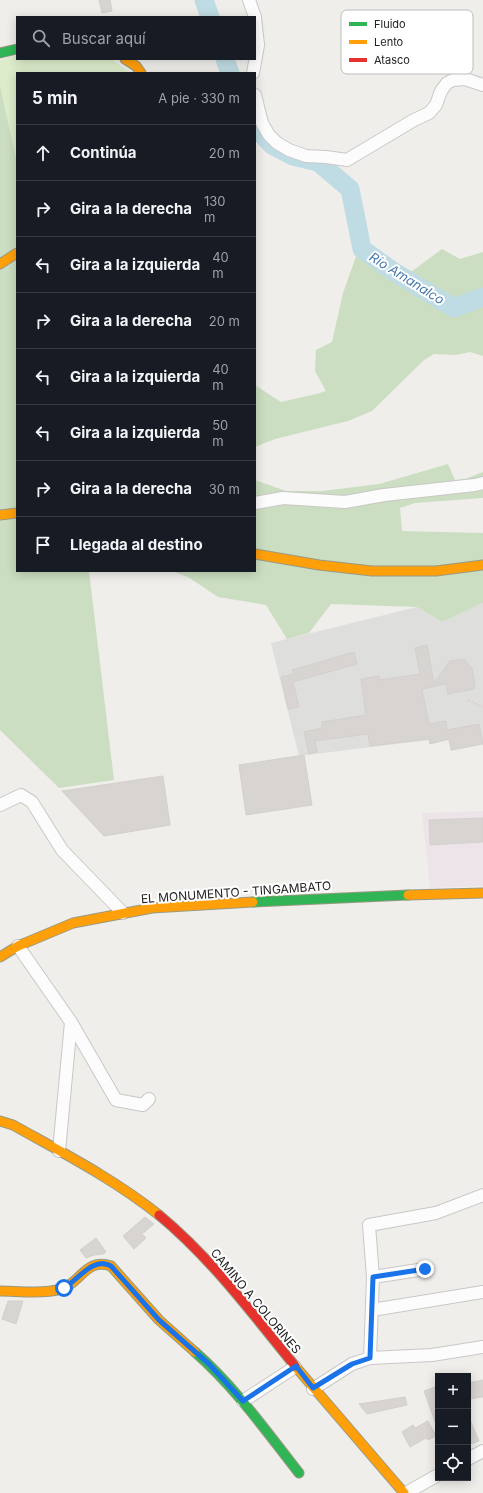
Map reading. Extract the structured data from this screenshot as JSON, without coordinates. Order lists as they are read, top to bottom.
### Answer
{
  "streets": {
    "street": ["EL MONUMENTO - TINGAMBATO", "CAMINO A COLORINES"]
  },
  "water": ["Río Amanalco"],
  "legend": ["Fluido", "Lento", "Atasco"],
  "page": {
    "search": "Buscar aquí",
    "heading": ["5 min", "A pie · 330 m"],
    "list": [
      ["Continúa", "20 m"],
      ["Gira a la derecha", "130 m"],
      ["Gira a la izquierda", "40 m"],
      ["Gira a la derecha", "20 m"],
      ["Gira a la izquierda", "40 m"],
      ["Gira a la izquierda", "50 m"],
      ["Gira a la derecha", "30 m"],
      "Llegada al destino"
    ],
    "map_buttons": ["+", "−"]
  }
}
